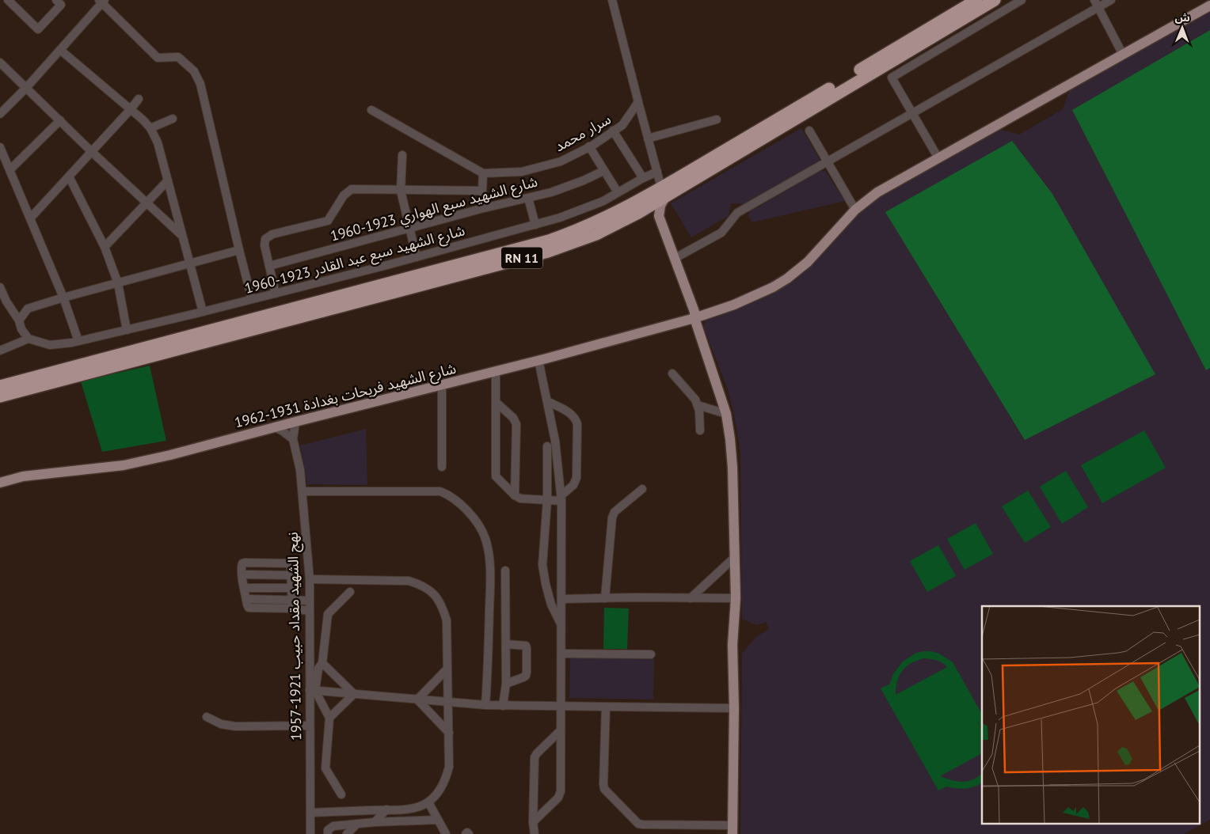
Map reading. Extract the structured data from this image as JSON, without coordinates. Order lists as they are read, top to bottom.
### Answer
{
  "streets": {
    "highway": ["RN 11"],
    "main road": ["شارع الشهيد فريحات بغدادة 1931-1962"],
    "street": [
      "سرار محمد",
      "شارع الشهيد سبع الهواري 1923-1960",
      "شارع الشهيد سبع عبد القادر 1923-1960",
      "نهج الشهيد مقداد حبيب 1921-1957"
    ]
  },
  "north": "top"
}
